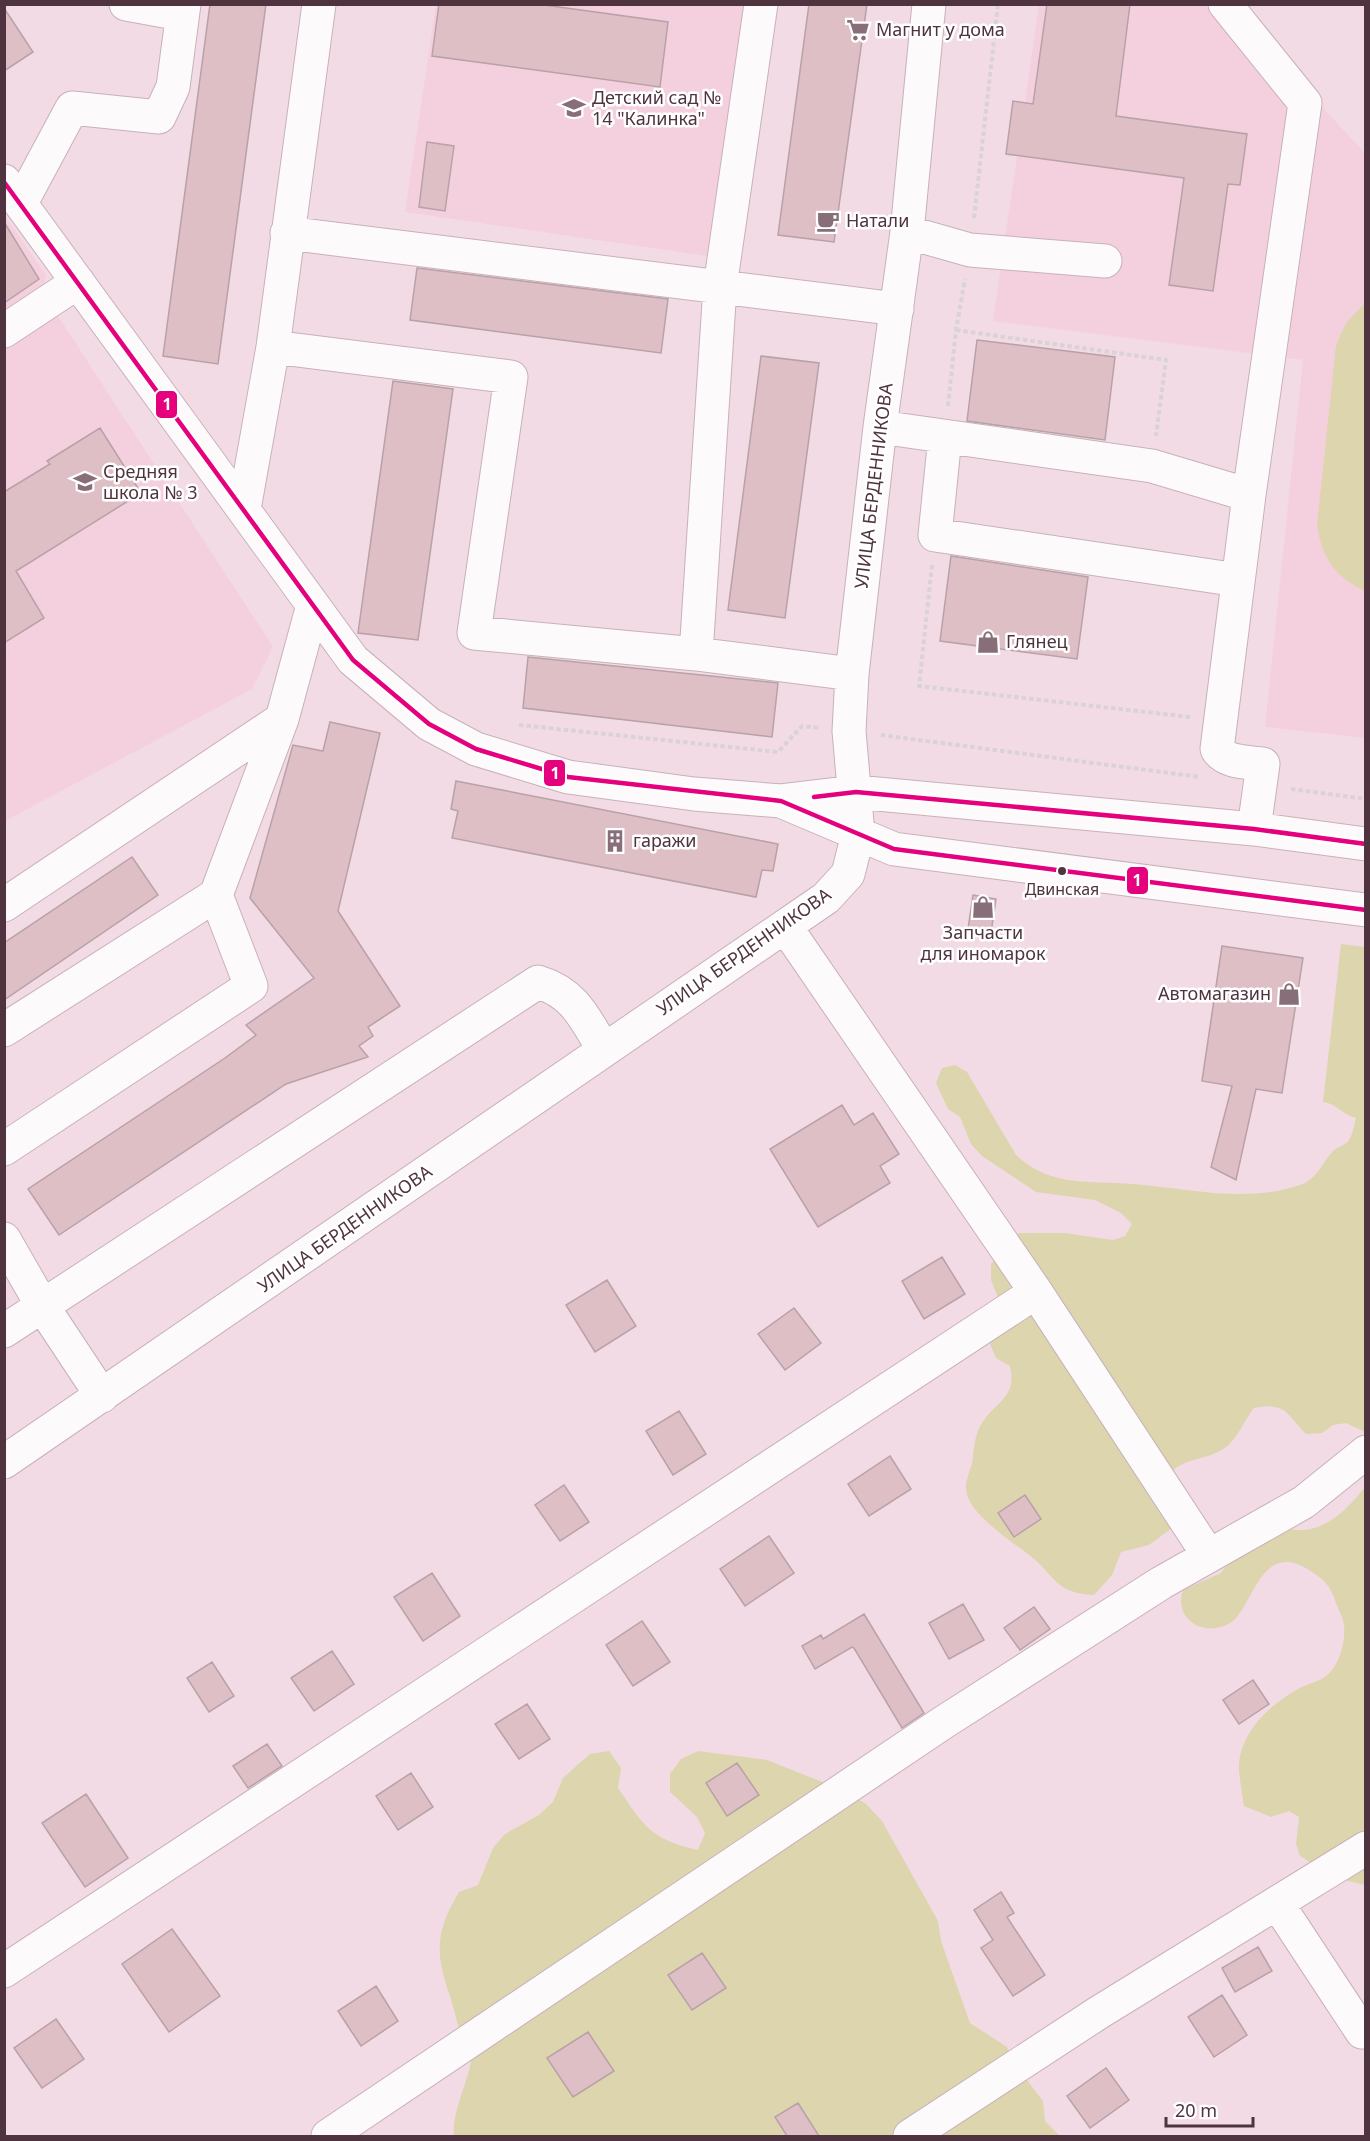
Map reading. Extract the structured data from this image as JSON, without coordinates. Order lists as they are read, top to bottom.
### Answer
{
  "streets": {
    "street": ["УЛИЦА БЕРДЕННИКОВА"]
  },
  "places": {
    "supermarket": ["Магнит у дома"],
    "school or university": ["Детский сад № 14 \"Калинка\"", "Средняя школа № 3"],
    "cafe": ["Натали"],
    "shop": ["Глянец", "Запчасти для иномарок", "Автомагазин"],
    "building": ["гаражи"],
    "other": ["Двинская"]
  },
  "lines": ["transit line 1"],
  "scale_bar": "20 m"
}
